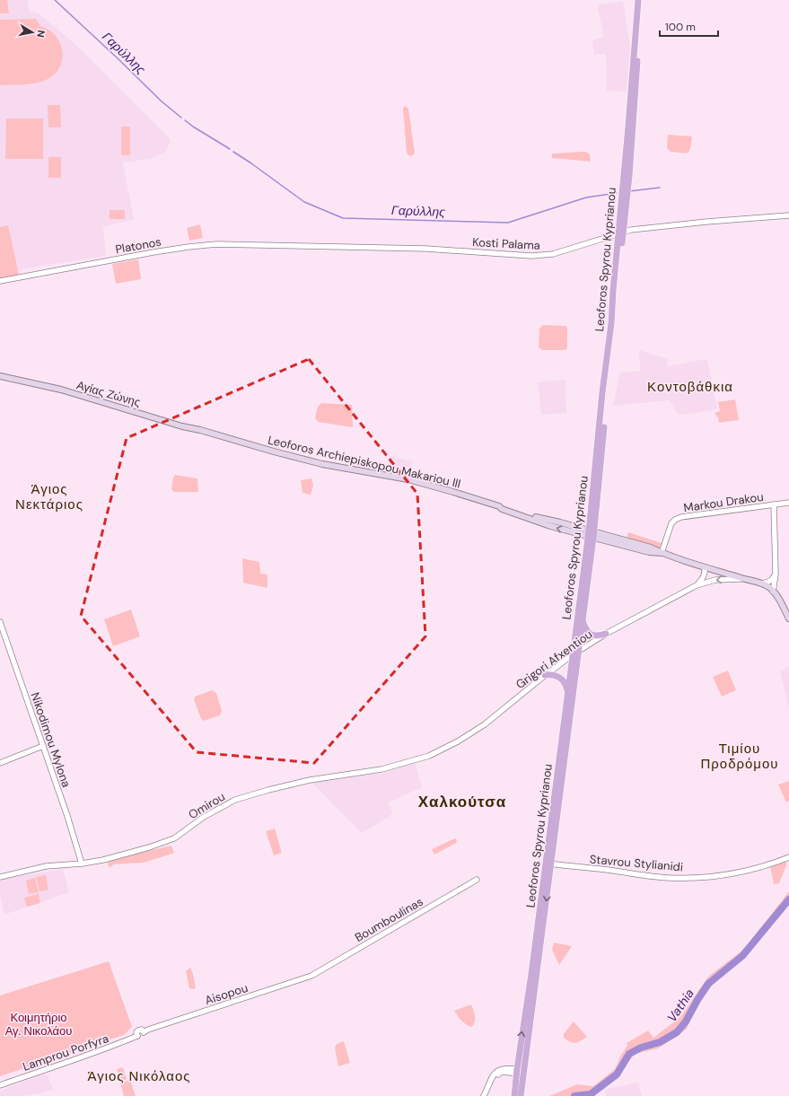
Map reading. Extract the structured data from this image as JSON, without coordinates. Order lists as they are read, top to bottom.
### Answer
{
  "streets": {
    "main road": ["Leoforos Spyrou Kyprianou", "Αγίας Ζώνης", "Leoforos Archiepiskopou Makariou III"],
    "street": [
      "Kosti Palama",
      "Platonos",
      "Markou Drakou",
      "Grigori Afxentiou",
      "Nikodimou Mylona",
      "Omirou",
      "Stavrou Stylianidi",
      "Boumboulinas",
      "Aisopou",
      "Lamprou Porfyra"
    ]
  },
  "crossings": [
    ["Kosti Palama", "Platonos"],
    ["Kosti Palama", "Leoforos Spyrou Kyprianou"],
    ["Leoforos Spyrou Kyprianou", "Leoforos Archiepiskopou Makariou III"],
    ["Leoforos Spyrou Kyprianou", "Grigori Afxentiou"],
    ["Leoforos Spyrou Kyprianou", "Stavrou Stylianidi"],
    ["Αγίας Ζώνης", "Leoforos Archiepiskopou Makariou III"],
    ["Leoforos Archiepiskopou Makariou III", "Markou Drakou"],
    ["Leoforos Archiepiskopou Makariou III", "Grigori Afxentiou"],
    ["Grigori Afxentiou", "Omirou"],
    ["Nikodimou Mylona", "Omirou"],
    ["Boumboulinas", "Aisopou"],
    ["Aisopou", "Lamprou Porfyra"]
  ],
  "districts": [
    "Κοντοβάθκια",
    "Άγιος Νεκτάριος",
    "Τιμίου Προδρόμου",
    "Χαλκούτσα",
    "Άγιος Νικόλαος"
  ],
  "water": ["Γαρύλλης", "Vathia"],
  "parks": ["Κοιμητήριο Αγ. Νικολάου"],
  "scale_bar": "100 m",
  "north": "right"
}
